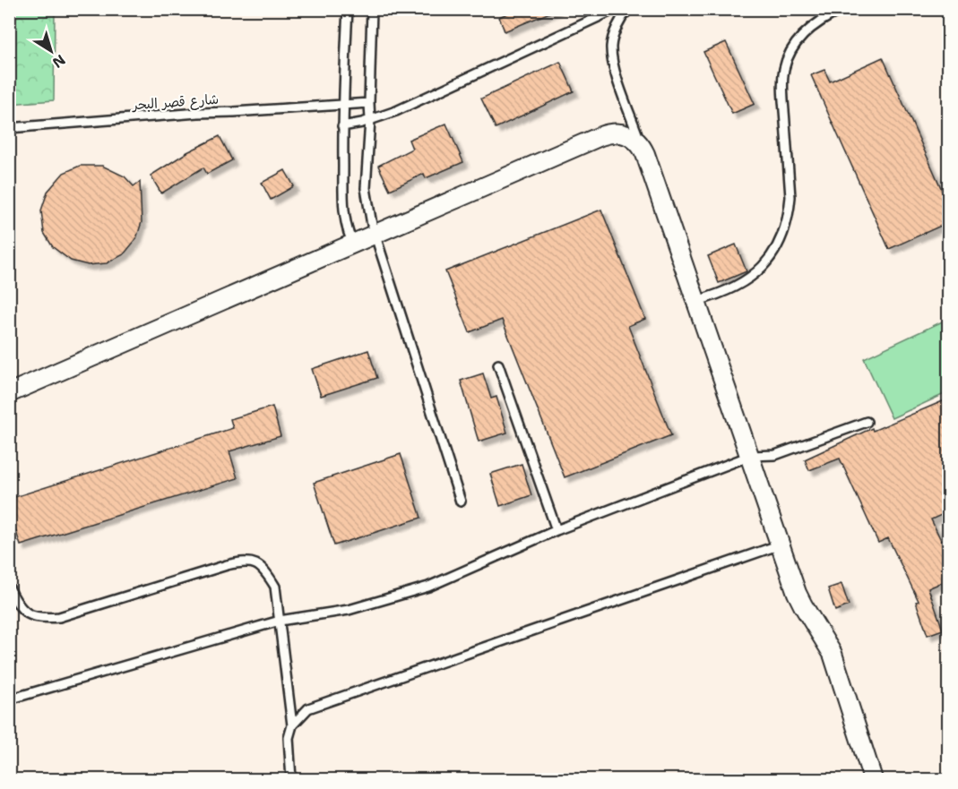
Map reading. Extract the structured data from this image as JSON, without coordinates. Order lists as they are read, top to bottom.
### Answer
{
  "streets": {
    "lane": ["شارع قصر البحر"]
  },
  "north": "bottom right"
}
